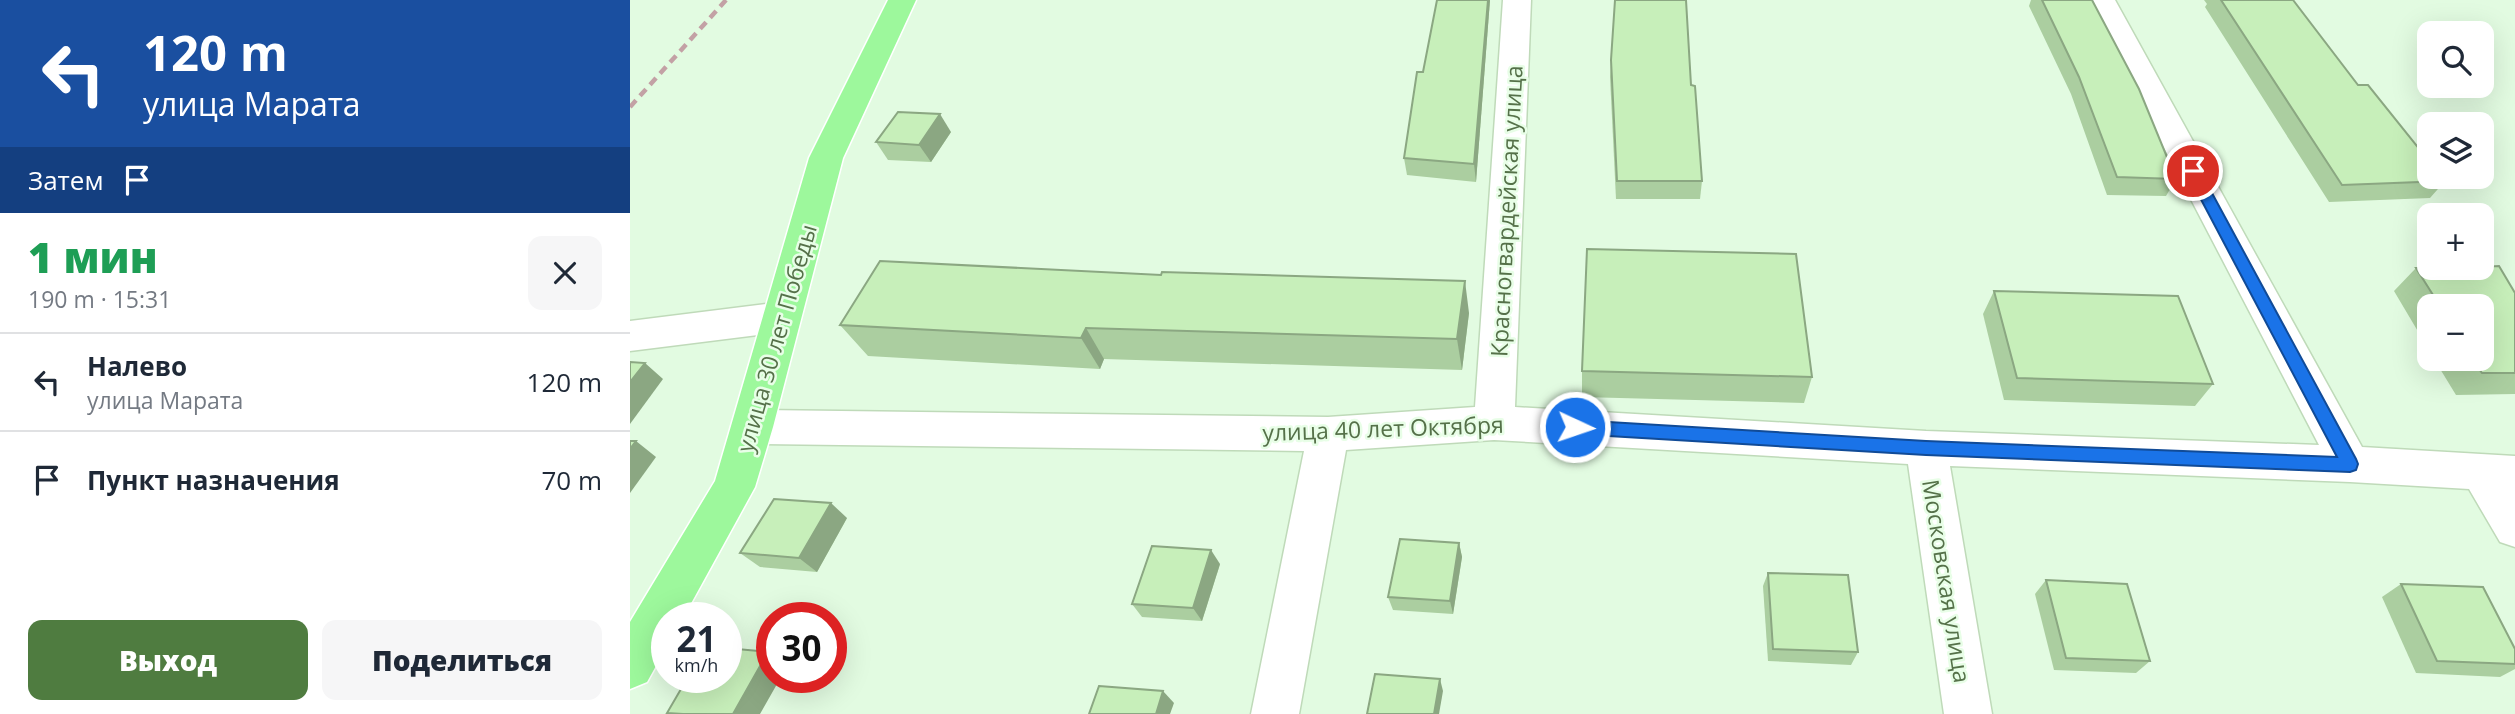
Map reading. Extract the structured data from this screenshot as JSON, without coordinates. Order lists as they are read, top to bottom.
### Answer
{
  "streets": {
    "main road": ["улица 30 лет Победы"],
    "street": ["Красногвардейская улица", "улица 40 лет Октября", "Московская улица"]
  },
  "crossings": [
    ["Красногвардейская улица", "улица 40 лет Октября"],
    ["улица 30 лет Победы", "улица 40 лет Октября"],
    ["улица 40 лет Октября", "Московская улица"]
  ],
  "page": {
    "turn": ["120 m", "улица Марата"],
    "map_buttons": ["+", "−"],
    "then": "Затем",
    "heading": ["1 мин", "190 m · 15:31"],
    "list": [
      {
        "name": "Налево",
        "note": "улица Марата",
        "value": "120 m"
      },
      {
        "name": "Пункт назначения",
        "value": "70 m"
      }
    ],
    "speed": "21 km/h",
    "limit": "30",
    "buttons": ["Выход", "Поделиться"]
  }
}
